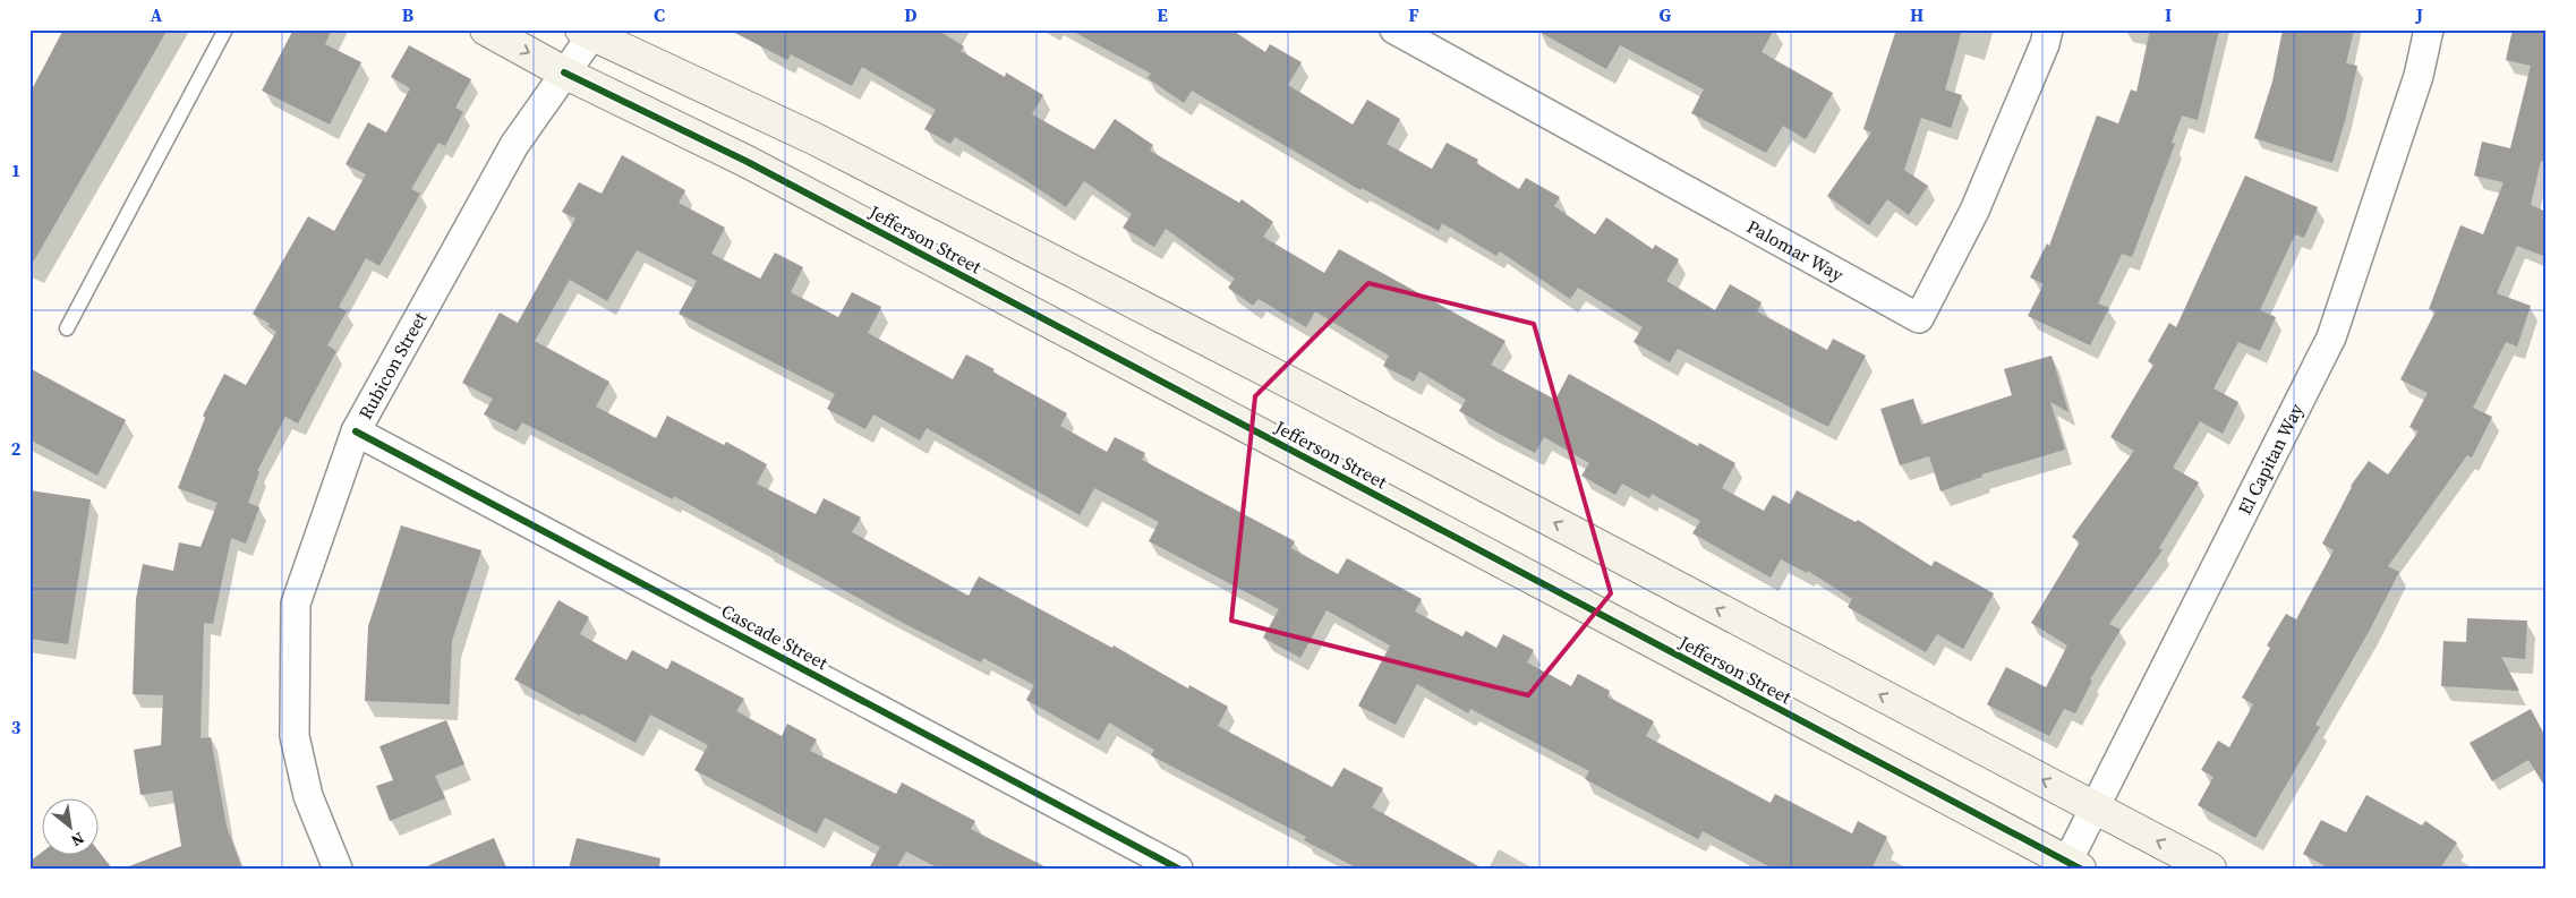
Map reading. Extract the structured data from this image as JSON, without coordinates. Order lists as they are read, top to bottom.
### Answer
{
  "streets": {
    "main road": ["Jefferson Street"],
    "street": [
      "Palomar Way",
      "Rubicon Street",
      "El Capitan Way",
      "Cascade Street"
    ]
  },
  "crossings": [
    ["Jefferson Street", "Rubicon Street"],
    ["Jefferson Street", "El Capitan Way"],
    ["Rubicon Street", "Cascade Street"]
  ],
  "north": "bottom right",
  "grid": {
    "columns": [
      "A",
      "B",
      "C",
      "D",
      "E",
      "F",
      "G",
      "H",
      "I",
      "J"
    ],
    "rows": ["1", "2", "3"]
  }
}
